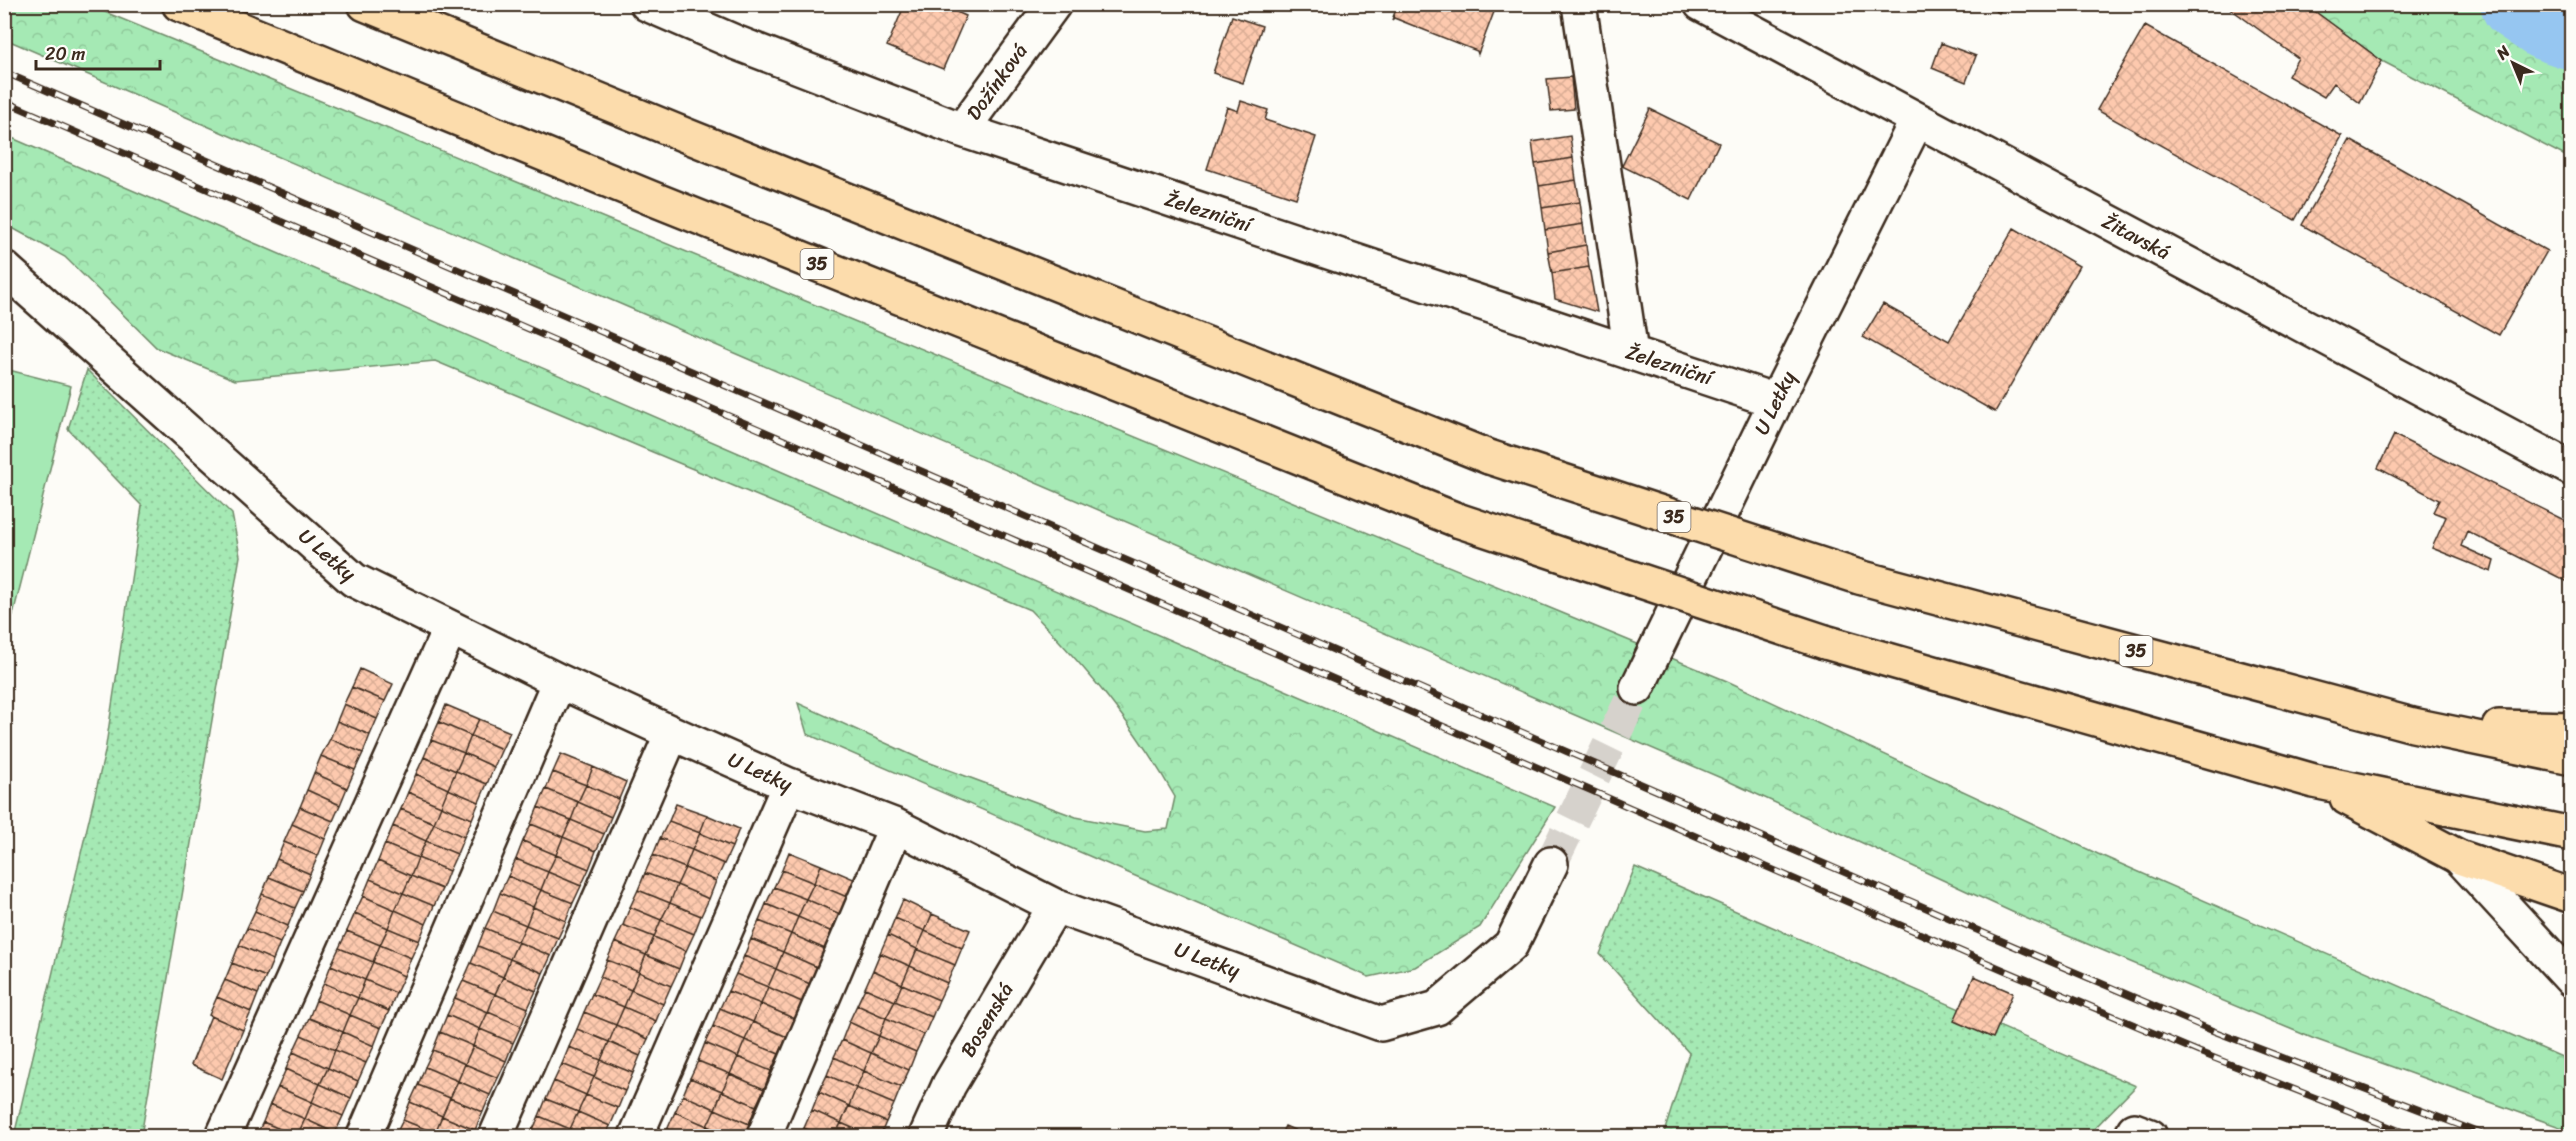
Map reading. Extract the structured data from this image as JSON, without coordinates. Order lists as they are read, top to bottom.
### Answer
{
  "streets": {
    "highway": ["35"],
    "street": [
      "Dožínková",
      "Železniční",
      "Žitavská",
      "U Letky",
      "Bosenská"
    ]
  },
  "crossings": [
    ["Dožínková", "Železniční"],
    ["Železniční", "U Letky"],
    ["Žitavská", "U Letky"],
    ["U Letky", "Bosenská"]
  ],
  "scale_bar": "20 m",
  "north": "top left"
}
